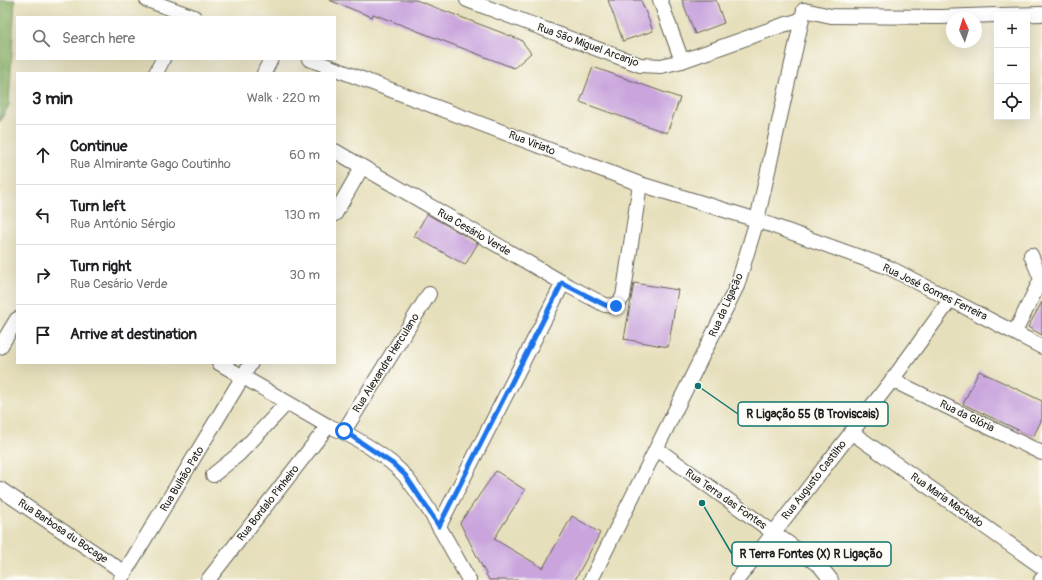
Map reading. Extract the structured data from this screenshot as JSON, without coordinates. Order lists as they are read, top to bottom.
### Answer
{
  "streets": {
    "street": [
      "Rua São Miguel Arcanjo",
      "Rua Viriato",
      "Rua Cesário Verde",
      "Rua José Gomes Ferreira",
      "Rua da Ligação",
      "Rua Alexandre Herculano",
      "Rua da Glória",
      "Rua Bulhão Pato",
      "Rua Augusto Castilho",
      "Rua Terra das Fontes",
      "Rua Maria Machado",
      "Rua Bordalo Pinheiro",
      "Rua Barbosa du Bocage"
    ]
  },
  "crossings": [
    ["Rua São Miguel Arcanjo", "Rua da Ligação"],
    ["Rua Viriato", "Rua Cesário Verde"],
    ["Rua Viriato", "Rua José Gomes Ferreira"],
    ["Rua Viriato", "Rua da Ligação"],
    ["Rua José Gomes Ferreira", "Rua da Ligação"],
    ["Rua José Gomes Ferreira", "Rua Augusto Castilho"],
    ["Rua da Ligação", "Rua Terra das Fontes"],
    ["Rua da Glória", "Rua Augusto Castilho"],
    ["Rua Bulhão Pato", "Rua Barbosa du Bocage"],
    ["Rua Augusto Castilho", "Rua Terra das Fontes"],
    ["Rua Augusto Castilho", "Rua Maria Machado"]
  ],
  "places": ["R Ligação 55 (B Troviscais)", "R Terra Fontes (X) R Ligação"],
  "north": "top",
  "page": {
    "map_buttons": ["+", "−"],
    "search": "Search here",
    "heading": ["3 min", "Walk · 220 m"],
    "list": [
      ["Continue", "Rua Almirante Gago Coutinho", "60 m"],
      ["Turn left", "Rua António Sérgio", "130 m"],
      ["Turn right", "Rua Cesário Verde", "30 m"],
      "Arrive at destination"
    ]
  }
}
